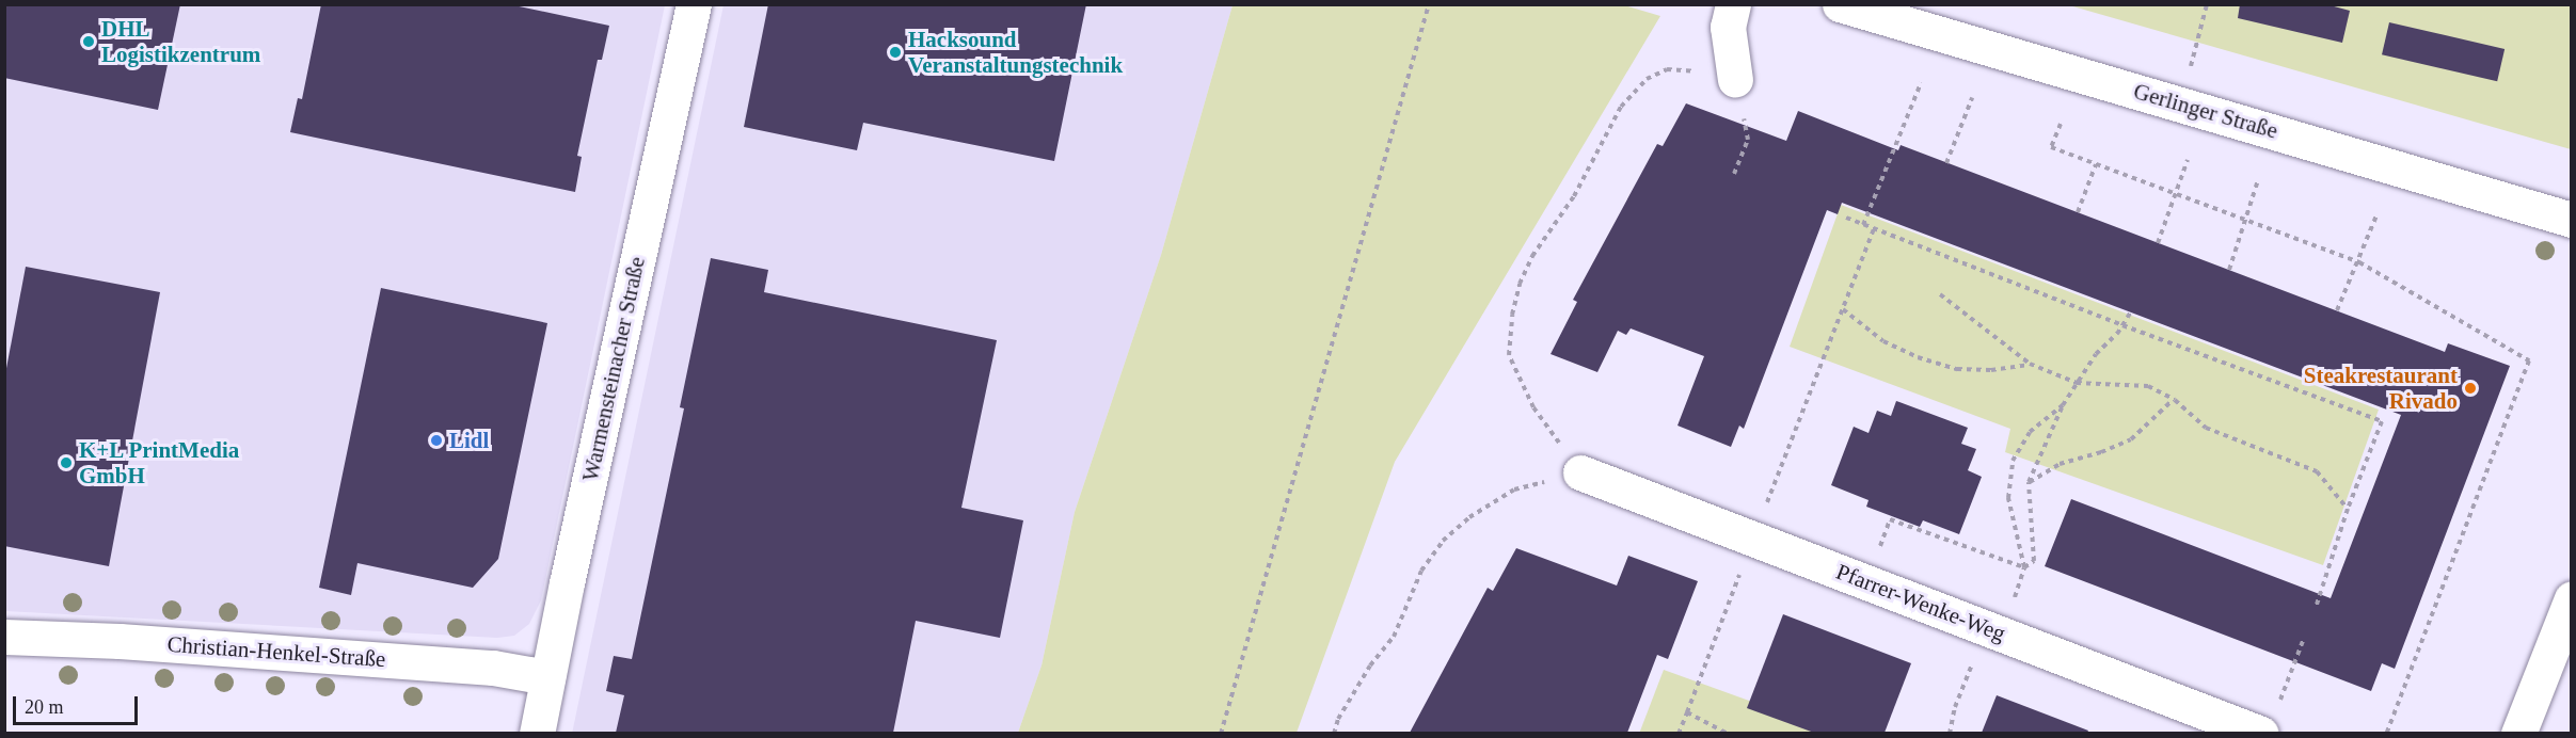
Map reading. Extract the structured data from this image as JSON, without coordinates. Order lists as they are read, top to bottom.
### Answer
{
  "streets": {
    "street": [
      "Gerlinger Straße",
      "Warmensteinacher Straße",
      "Pfarrer-Wenke-Weg",
      "Christian-Henkel-Straße"
    ]
  },
  "crossings": [
    ["Warmensteinacher Straße", "Christian-Henkel-Straße"]
  ],
  "places": [
    "DHL Logistikzentrum",
    "Hacksound Veranstaltungstechnik",
    "Steakrestaurant Rivado",
    "Lidl",
    "K+L PrintMedia GmbH"
  ],
  "scale_bar": "20 m"
}
